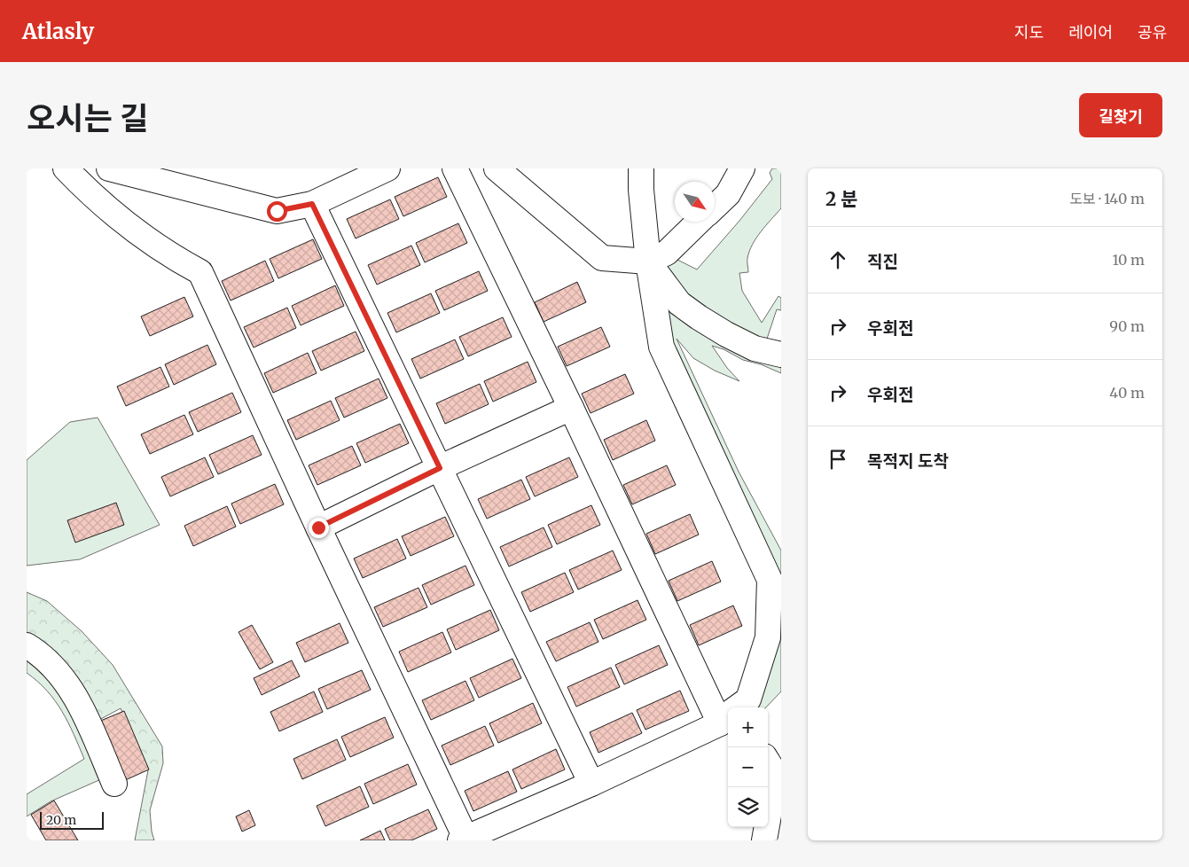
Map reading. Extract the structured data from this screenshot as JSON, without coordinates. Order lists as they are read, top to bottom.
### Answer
{
  "scale_bar": "20 m",
  "north": "bottom right",
  "page": {
    "header": "Atlasly",
    "nav": ["지도", "레이어", "공유"],
    "title": "오시는 길",
    "buttons": "길찾기",
    "heading": ["2 분", "도보 · 140 m"],
    "list": [
      ["직진", "10 m"],
      ["우회전", "90 m"],
      ["우회전", "40 m"],
      "목적지 도착"
    ],
    "map_buttons": ["+", "−"],
    "scale": "20 m"
  }
}
